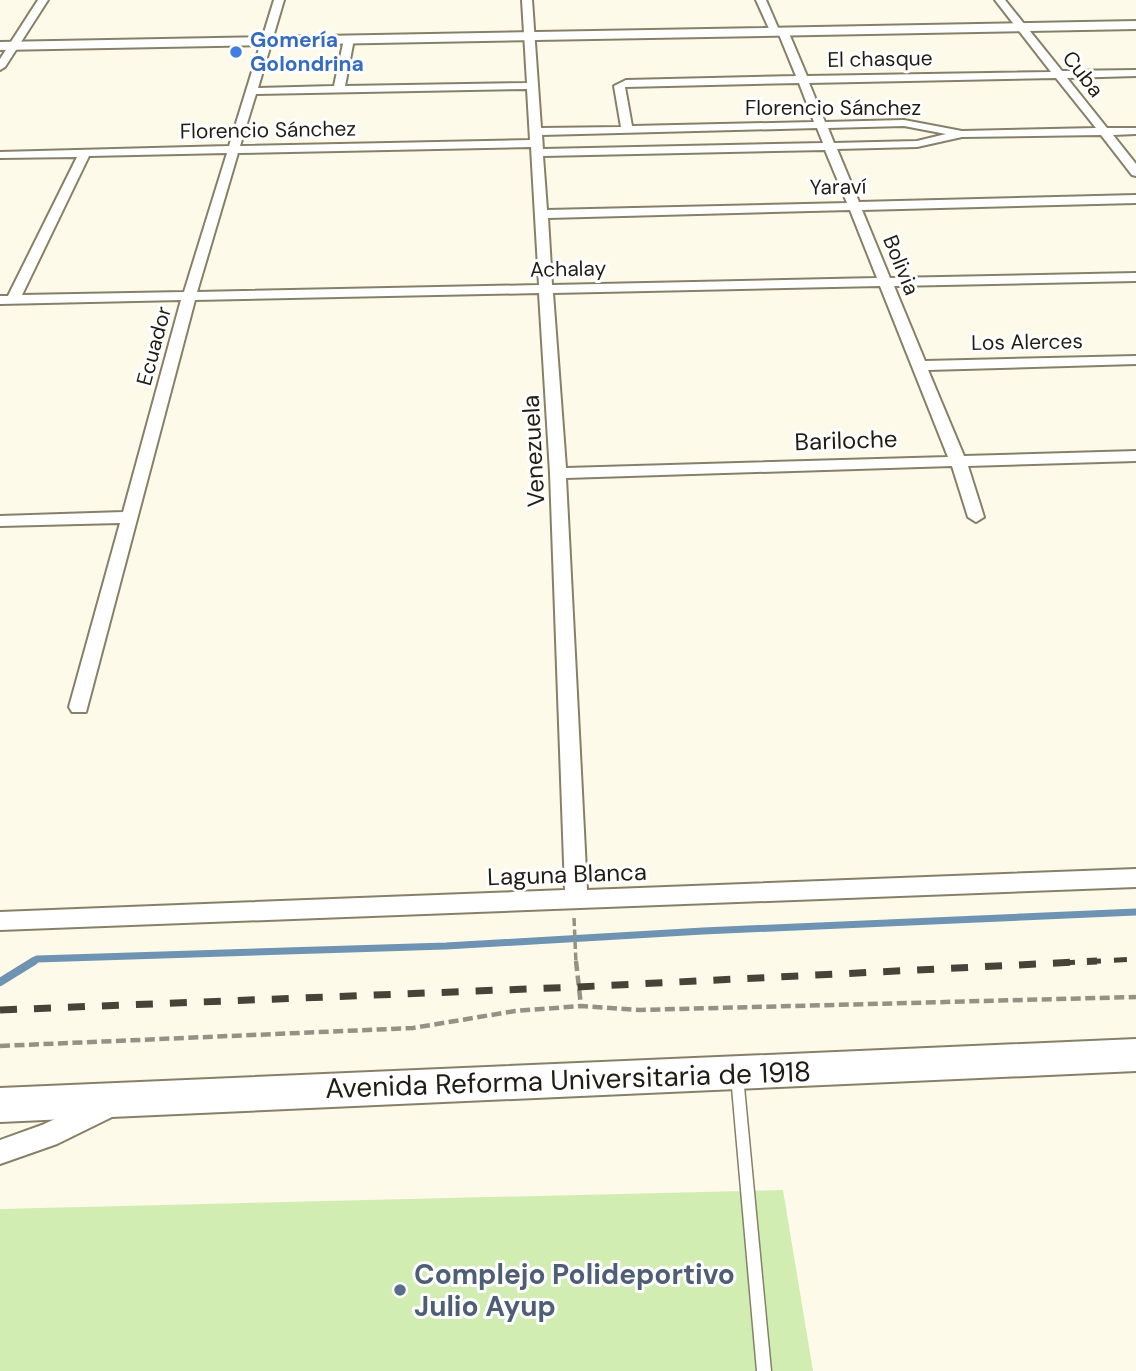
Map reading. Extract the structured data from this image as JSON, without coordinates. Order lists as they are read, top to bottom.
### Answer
{
  "streets": {
    "main road": ["Avenida Reforma Universitaria de 1918"],
    "street": [
      "El chasque",
      "Cuba",
      "Florencio Sánchez",
      "Yaraví",
      "Bolivia",
      "Achalay",
      "Los Alerces",
      "Ecuador",
      "Bariloche",
      "Venezuela",
      "Laguna Blanca"
    ]
  },
  "crossings": [
    ["El chasque", "Cuba"],
    ["El chasque", "Florencio Sánchez"],
    ["El chasque", "Bolivia"],
    ["Cuba", "Florencio Sánchez"],
    ["Florencio Sánchez", "Bolivia"],
    ["Florencio Sánchez", "Ecuador"],
    ["Florencio Sánchez", "Venezuela"],
    ["Yaraví", "Bolivia"],
    ["Yaraví", "Venezuela"],
    ["Bolivia", "Achalay"],
    ["Bolivia", "Los Alerces"],
    ["Bolivia", "Bariloche"],
    ["Achalay", "Ecuador"],
    ["Achalay", "Venezuela"],
    ["Bariloche", "Venezuela"],
    ["Venezuela", "Laguna Blanca"]
  ],
  "places": ["Gomería Golondrina", "Complejo Polideportivo Julio Ayup"]
}
